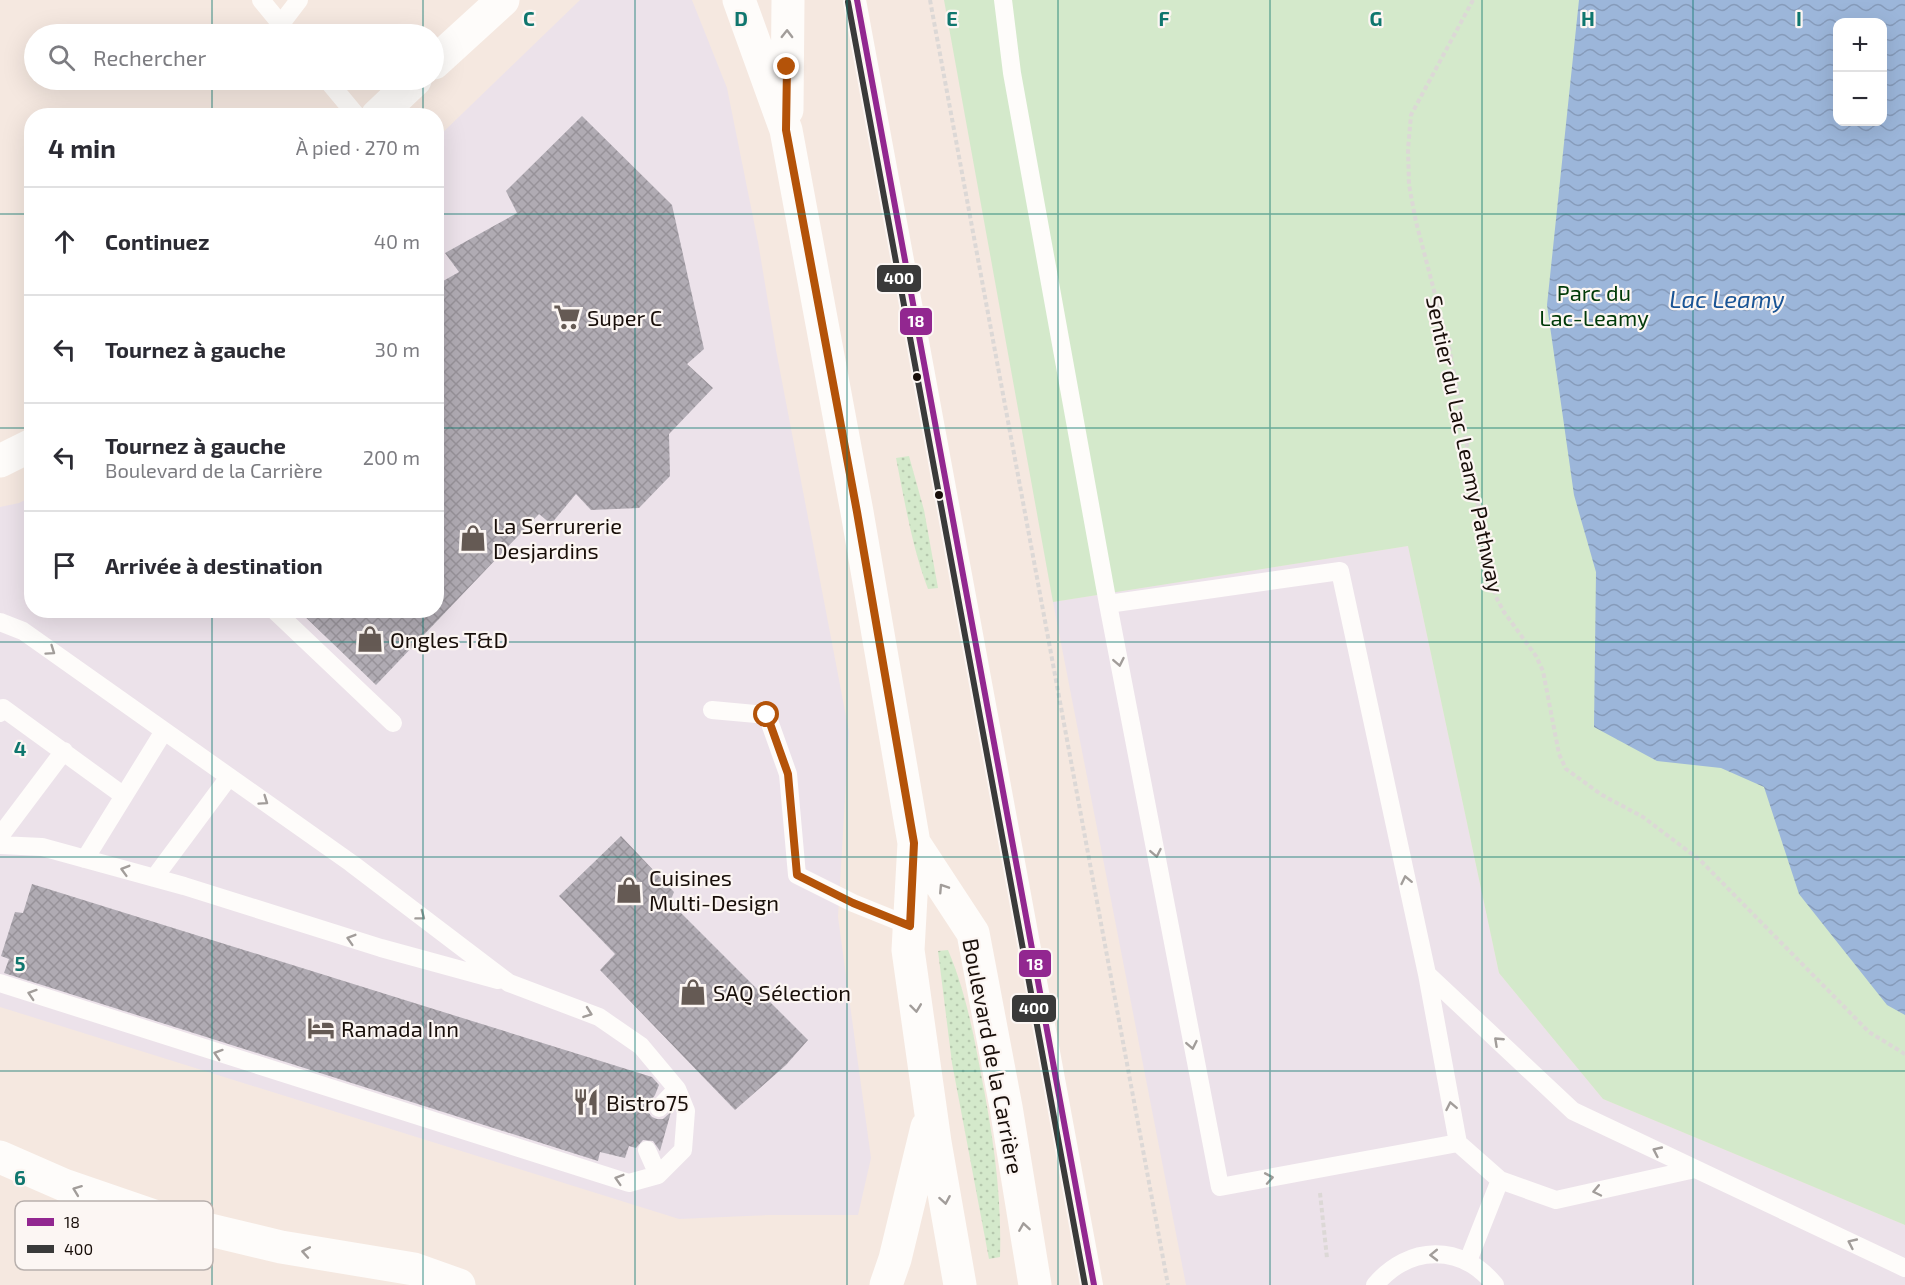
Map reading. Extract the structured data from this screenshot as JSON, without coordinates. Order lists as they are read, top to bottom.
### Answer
{
  "streets": {
    "main road": ["Boulevard de la Carrière"],
    "path": ["Sentier du Lac Leamy Pathway"]
  },
  "water": ["Lac Leamy"],
  "parks": ["Parc du Lac-Leamy"],
  "places": {
    "supermarket": ["Super C"],
    "shop": [
      "La Serrurerie Desjardins",
      "Ongles T&D",
      "Cuisines Multi-Design",
      "SAQ Sélection"
    ],
    "hotel": ["Ramada Inn"],
    "restaurant": ["Bistro75"]
  },
  "lines": ["transit line 18", "transit line 400"],
  "legend": ["18", "400"],
  "page": {
    "map_buttons": ["+", "−"],
    "search": "Rechercher",
    "heading": ["4 min", "À pied · 270 m"],
    "list": [
      ["Continuez", "40 m"],
      ["Tournez à gauche", "30 m"],
      ["Tournez à gauche", "Boulevard de la Carrière", "200 m"],
      "Arrivée à destination"
    ]
  },
  "grid": {
    "columns": [
      "C",
      "D",
      "E",
      "F",
      "G",
      "H",
      "I"
    ],
    "rows": ["4", "5", "6"]
  }
}
